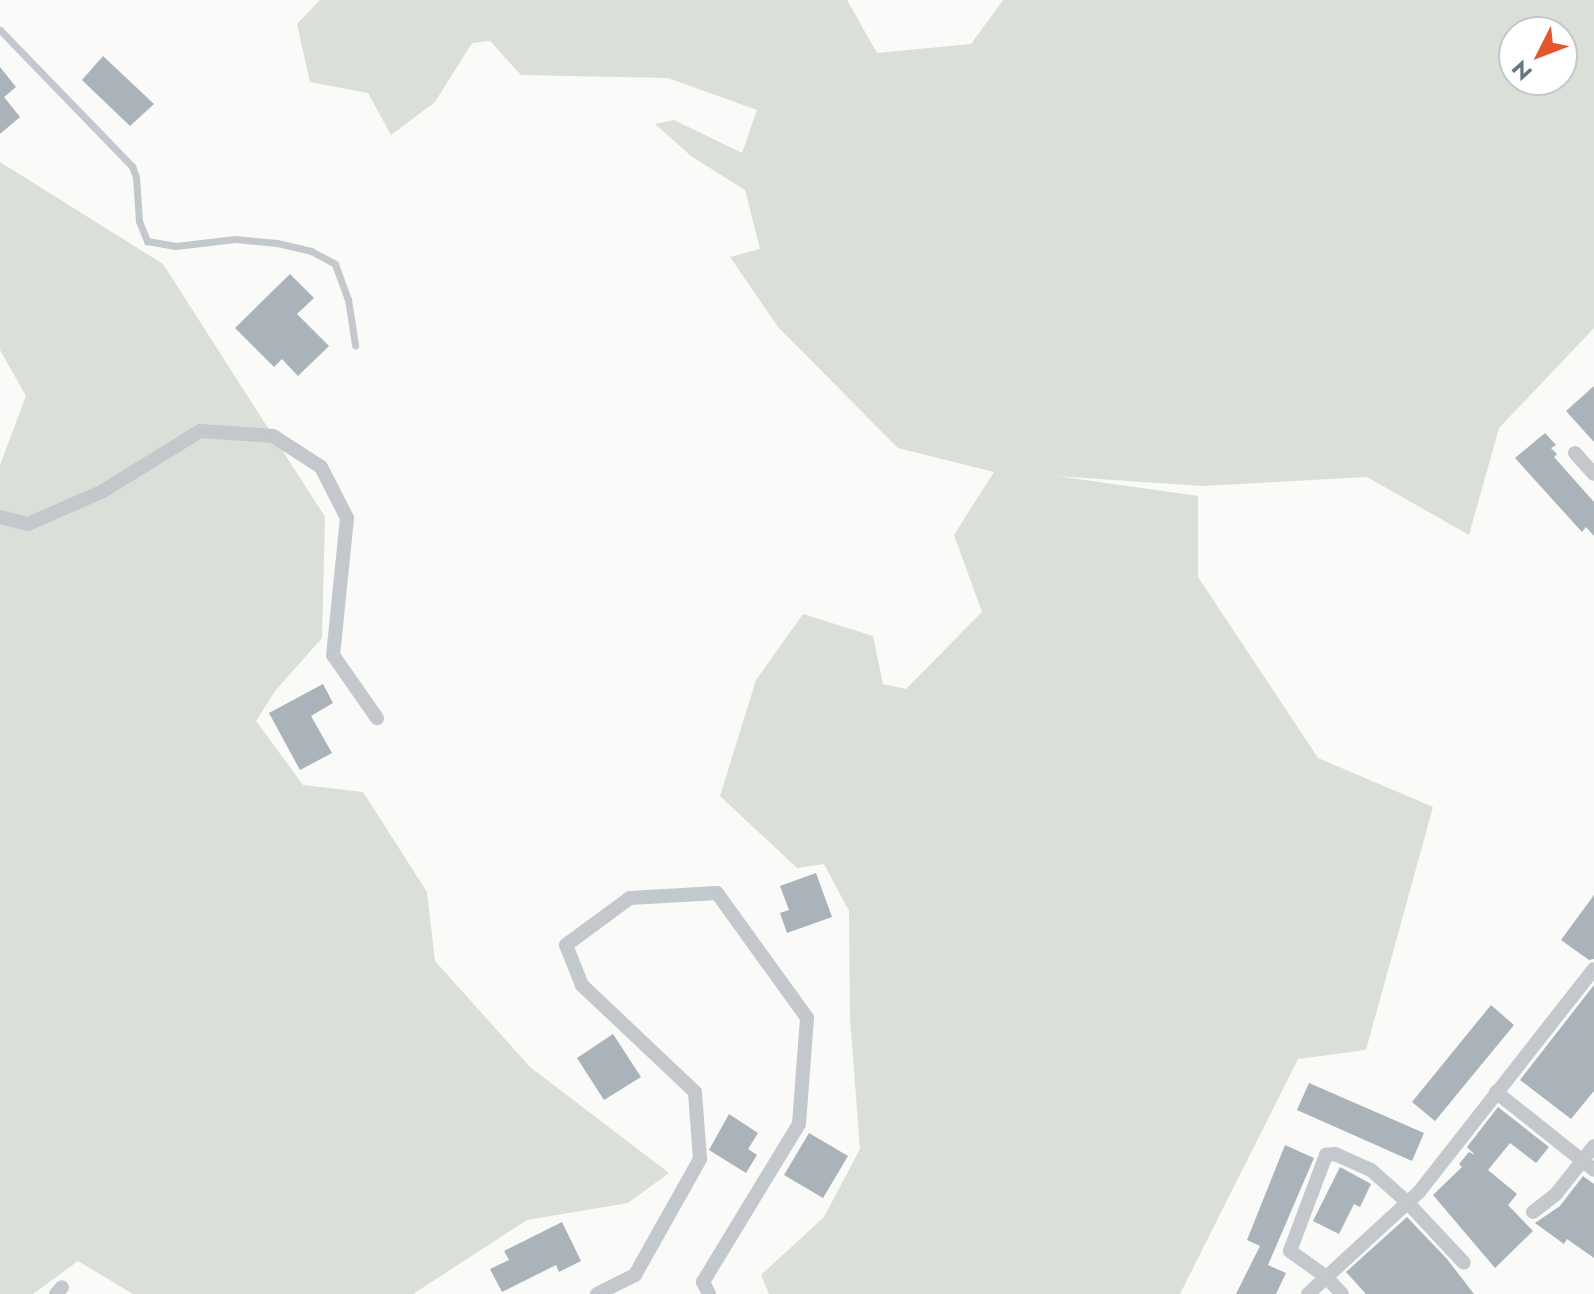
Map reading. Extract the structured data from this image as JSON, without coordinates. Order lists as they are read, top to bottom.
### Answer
{
  "north": "bottom left"
}
